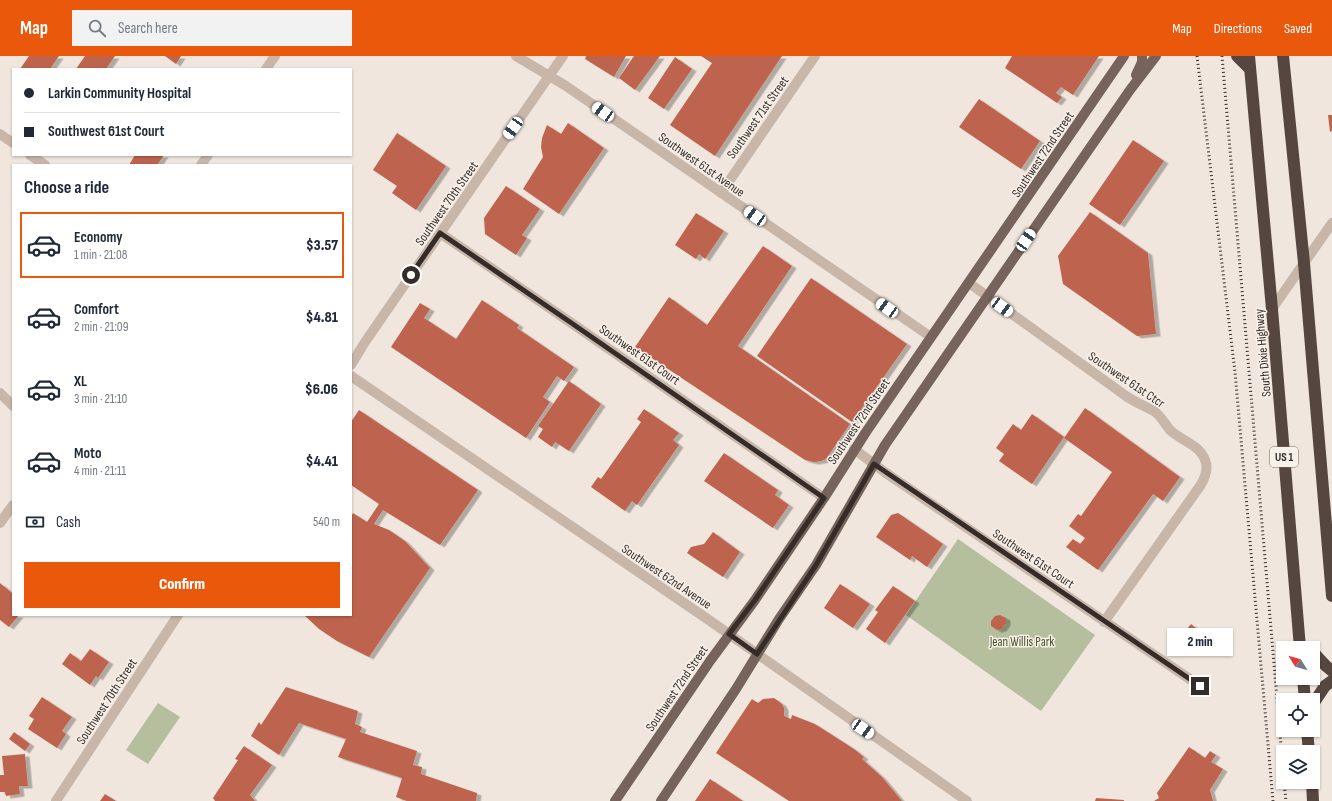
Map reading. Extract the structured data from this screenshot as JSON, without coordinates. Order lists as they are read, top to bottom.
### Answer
{
  "streets": {
    "highway": ["South Dixie Highway", "US 1"],
    "main road": ["Southwest 72nd Street"],
    "street": [
      "Southwest 71st Street",
      "Southwest 61st Avenue",
      "Southwest 70th Street",
      "Southwest 61st Court",
      "Southwest 61st Ctcr",
      "Southwest 62nd Avenue"
    ]
  },
  "crossings": [
    ["Southwest 71st Street", "Southwest 61st Avenue"],
    ["Southwest 72nd Street", "Southwest 61st Avenue"],
    ["Southwest 72nd Street", "Southwest 61st Court"],
    ["Southwest 72nd Street", "Southwest 61st Ctcr"],
    ["Southwest 72nd Street", "Southwest 62nd Avenue"],
    ["Southwest 61st Avenue", "Southwest 70th Street"],
    ["Southwest 70th Street", "Southwest 61st Court"],
    ["Southwest 61st Court", "Southwest 61st Ctcr"]
  ],
  "parks": ["Jean Willis Park"],
  "north": "top left",
  "page": {
    "header": "Map",
    "search": "Search here",
    "nav": ["Map", "Directions", "Saved"],
    "banner": ["Larkin Community Hospital", "Southwest 61st Court"],
    "heading": "Choose a ride",
    "list": [
      {
        "name": "Economy",
        "note": "1 min · 21:08",
        "value": "$3.57"
      },
      {
        "name": "Comfort",
        "note": "2 min · 21:09",
        "value": "$4.81"
      },
      {
        "name": "XL",
        "note": "3 min · 21:10",
        "value": "$6.06"
      },
      {
        "name": "Moto",
        "note": "4 min · 21:11",
        "value": "$4.41"
      }
    ],
    "pay": ["Cash", "540 m"],
    "buttons": "Confirm",
    "bubble": "2 min"
  }
}
